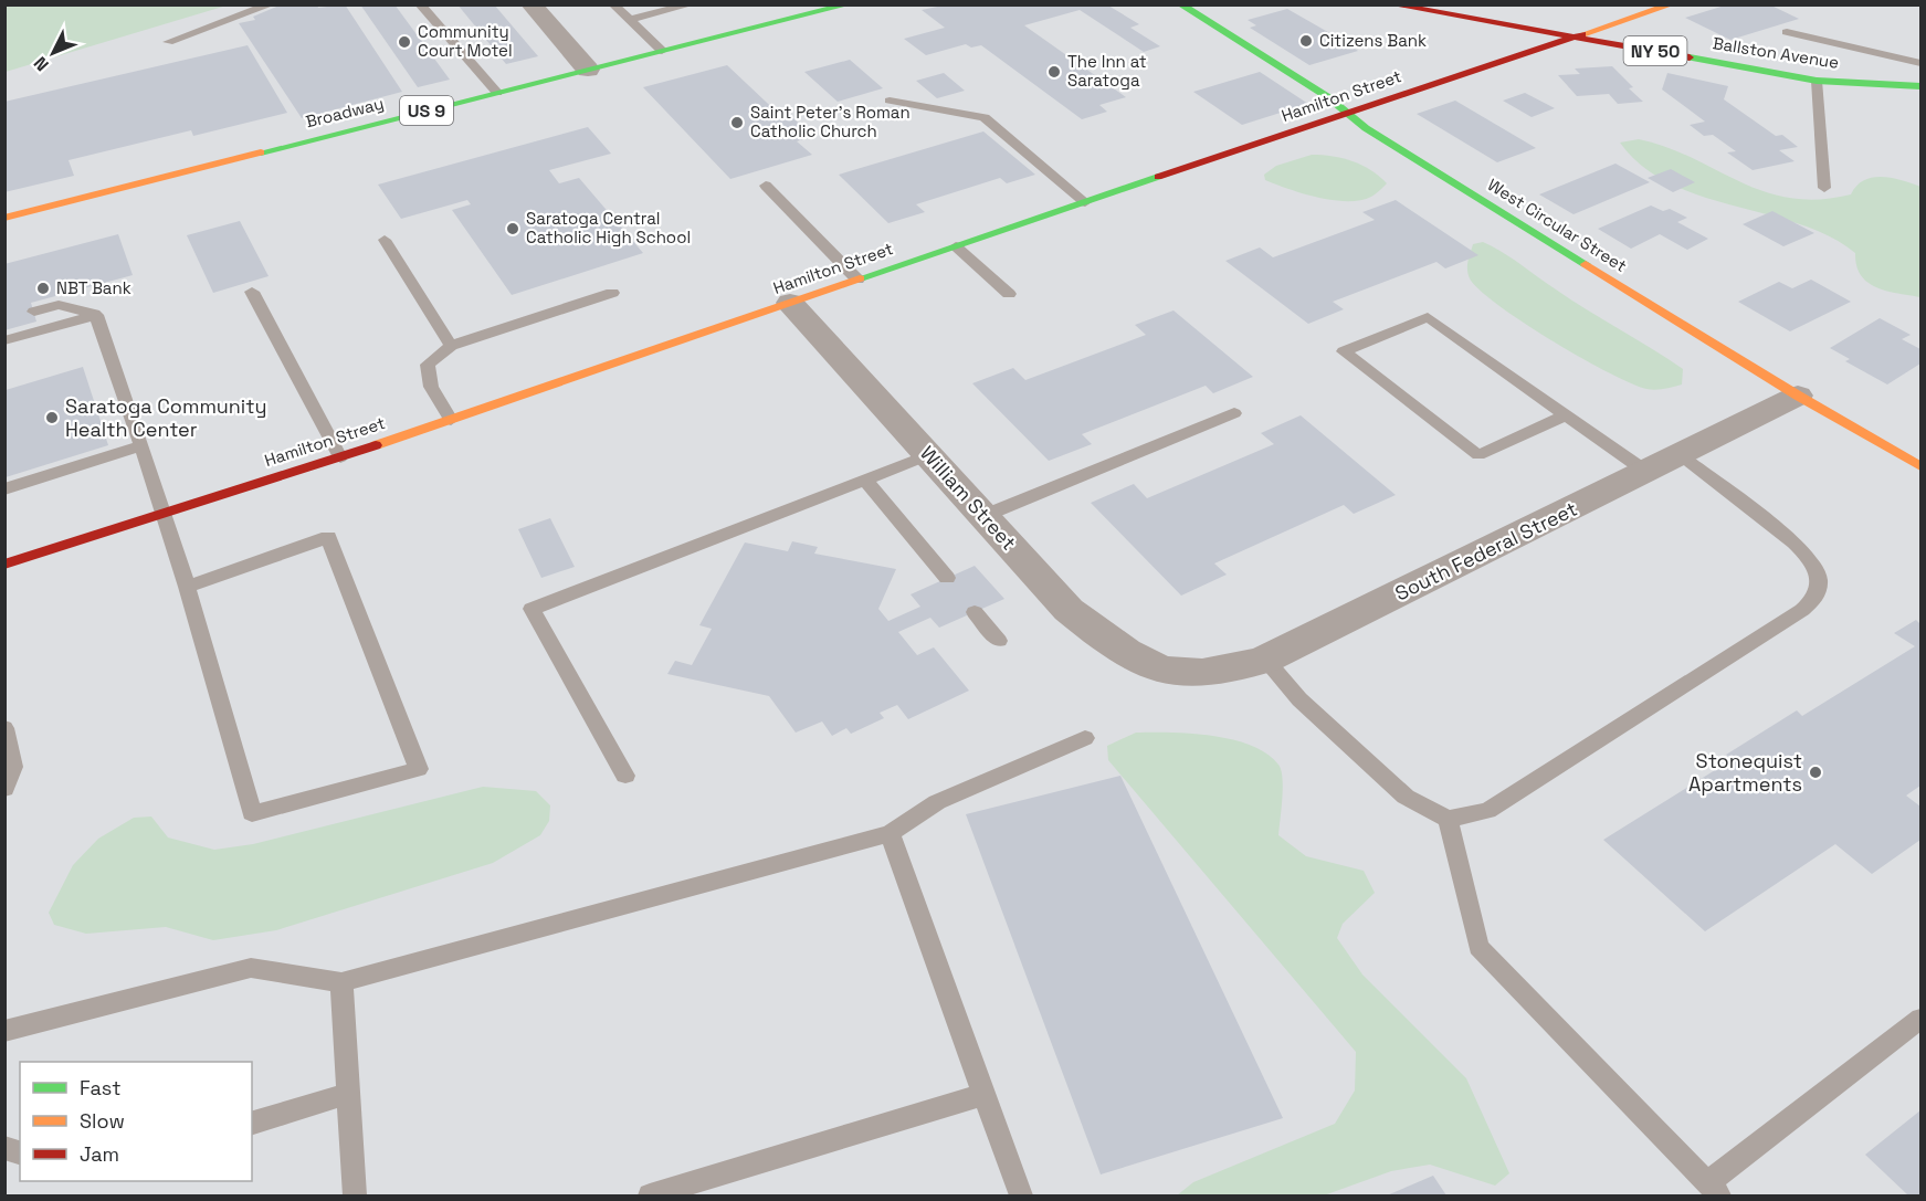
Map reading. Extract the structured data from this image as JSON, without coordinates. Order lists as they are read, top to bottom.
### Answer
{
  "streets": {
    "main road": [
      "NY 50",
      "Ballston Avenue",
      "Hamilton Street",
      "US 9",
      "Broadway",
      "West Circular Street"
    ],
    "street": ["William Street", "South Federal Street"]
  },
  "crossings": [
    ["Ballston Avenue", "Hamilton Street"],
    ["Hamilton Street", "West Circular Street"],
    ["Hamilton Street", "William Street"],
    ["West Circular Street", "South Federal Street"],
    ["William Street", "South Federal Street"]
  ],
  "places": [
    "Citizens Bank",
    "Community Court Motel",
    "The Inn at Saratoga",
    "Saint Peter's Roman Catholic Church",
    "Saratoga Central Catholic High School",
    "NBT Bank",
    "Saratoga Community Health Center",
    "Stonequist Apartments"
  ],
  "legend": ["Fast", "Slow", "Jam"],
  "north": "bottom left"
}
